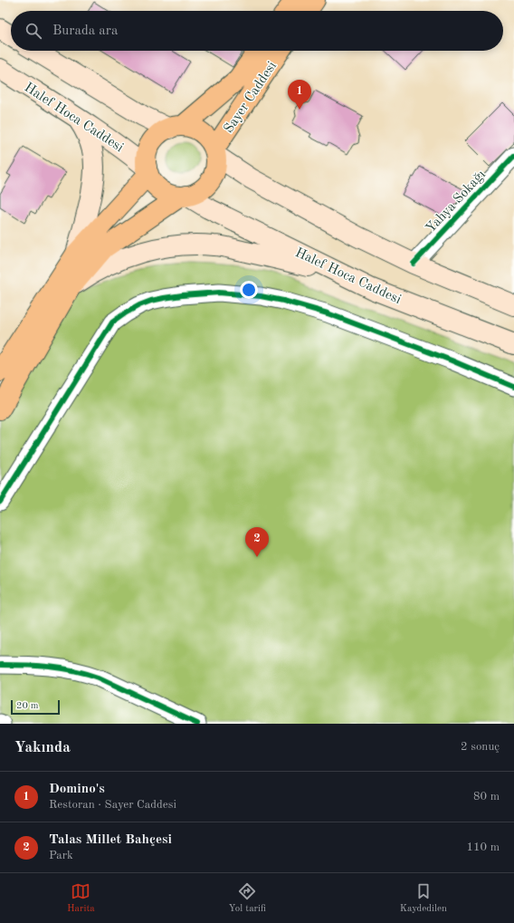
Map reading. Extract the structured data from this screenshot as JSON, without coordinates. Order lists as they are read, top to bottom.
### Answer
{
  "streets": {
    "main road": ["Sayer Caddesi", "Halef Hoca Caddesi"],
    "street": ["Yahya Sokağı"]
  },
  "crossings": [
    ["Sayer Caddesi", "Halef Hoca Caddesi"]
  ],
  "scale_bar": "20 m",
  "page": {
    "search": "Burada ara",
    "pins": ["1", "2"],
    "scale": "20 m",
    "heading": ["Yakında", "2 sonuç"],
    "list": [
      {
        "mark": "1",
        "name": "Domino's",
        "note": "Restoran · Sayer Caddesi",
        "value": "80 m"
      },
      {
        "mark": "2",
        "name": "Talas Millet Bahçesi",
        "note": "Park",
        "value": "110 m"
      }
    ],
    "nav": ["Harita", "Yol tarifi", "Kaydedilen"]
  }
}
